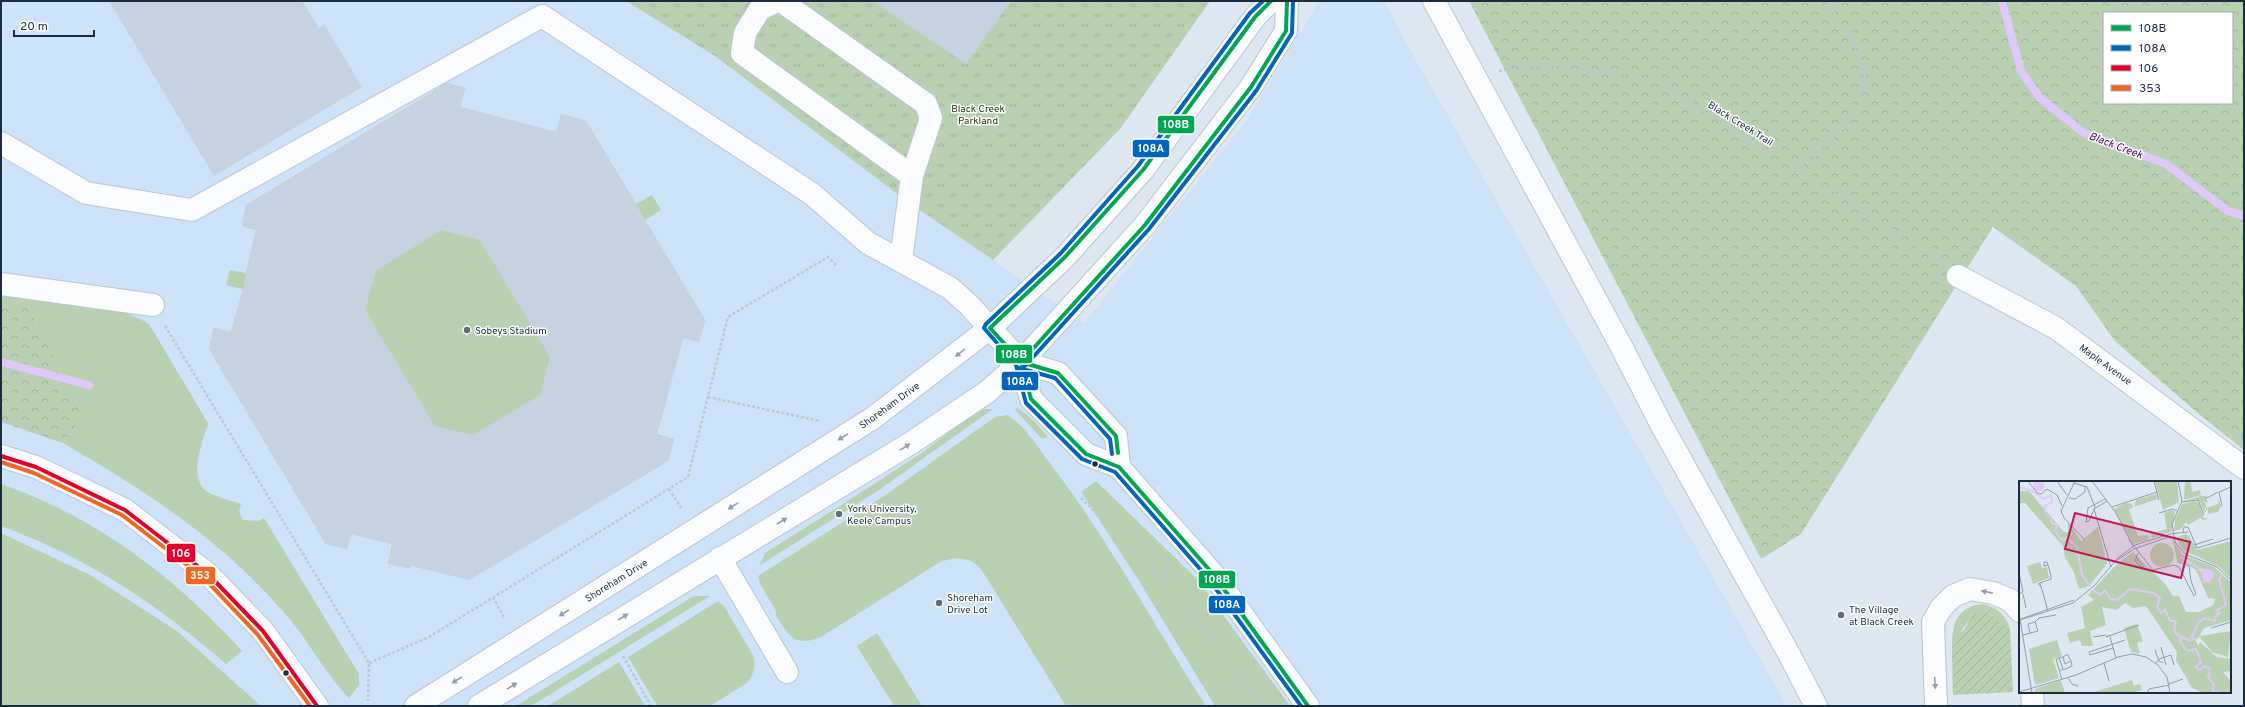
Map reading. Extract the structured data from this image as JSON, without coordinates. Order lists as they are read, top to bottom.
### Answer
{
  "streets": {
    "street": ["Maple Avenue", "Shoreham Drive"],
    "path": ["Black Creek Trail"]
  },
  "crossings": [
    ["Black Creek Trail", "Maple Avenue"]
  ],
  "water": ["Black Creek"],
  "parks": ["Black Creek Parkland"],
  "places": [
    "Sobeys Stadium",
    "York University, Keele Campus",
    "Shoreham Drive Lot",
    "The Village at Black Creek"
  ],
  "lines": [
    "transit line 108B",
    "transit line 108A",
    "transit line 106",
    "transit line 353"
  ],
  "legend": [
    "108B",
    "108A",
    "106",
    "353"
  ],
  "scale_bar": "20 m"
}
